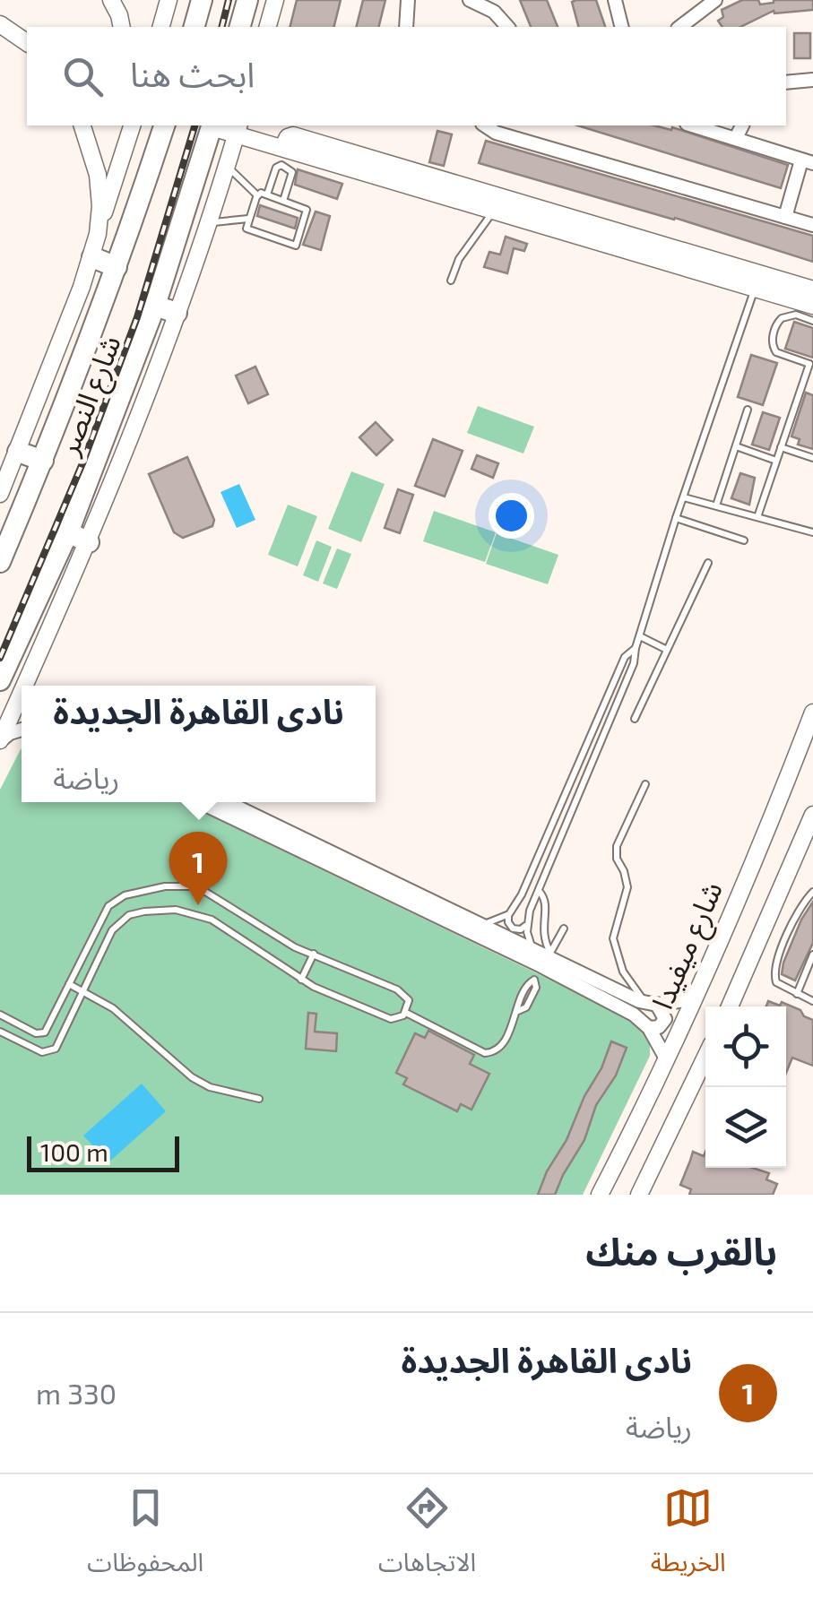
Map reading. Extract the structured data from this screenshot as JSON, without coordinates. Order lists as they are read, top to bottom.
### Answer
{
  "streets": {
    "main road": ["شارع النصر"],
    "street": ["شارع ميفيدا"]
  },
  "scale_bar": "100 m",
  "page": {
    "search": "ابحث هنا",
    "popup": ["نادى القاهرة الجديدة", "رياضة"],
    "pins": "1",
    "scale": "100 m",
    "heading": "بالقرب منك",
    "list": [
      {
        "mark": "1",
        "name": "نادى القاهرة الجديدة",
        "note": "رياضة",
        "value": "330 m"
      }
    ],
    "nav": ["الخريطة", "الاتجاهات", "المحفوظات"]
  }
}
